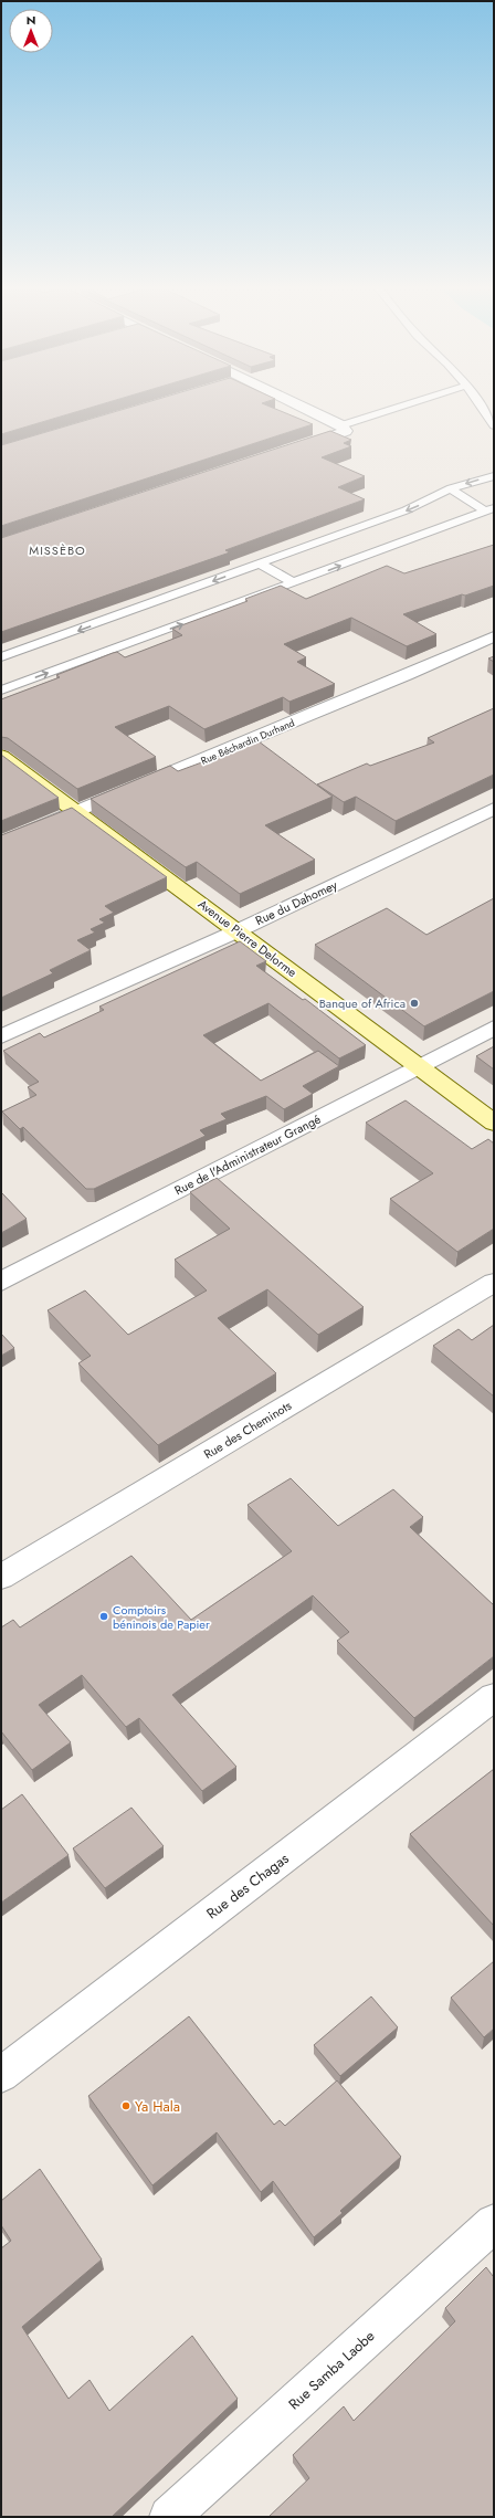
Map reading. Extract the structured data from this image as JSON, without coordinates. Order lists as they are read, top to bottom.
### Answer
{
  "streets": {
    "main road": ["Avenue Pierre Delorme"],
    "street": [
      "Rue Béchardin Durhand",
      "Rue du Dahomey",
      "Rue de l'Administrateur Grangé",
      "Rue des Cheminots",
      "Rue des Chagas",
      "Rue Samba Laobe"
    ]
  },
  "crossings": [
    ["Rue Béchardin Durhand", "Avenue Pierre Delorme"],
    ["Rue du Dahomey", "Avenue Pierre Delorme"],
    ["Avenue Pierre Delorme", "Rue de l'Administrateur Grangé"]
  ],
  "districts": ["MISSÈBO"],
  "places": ["Banque of Africa", "Comptoirs béninois de Papier", "Ya Hala"],
  "north": "top"
}
